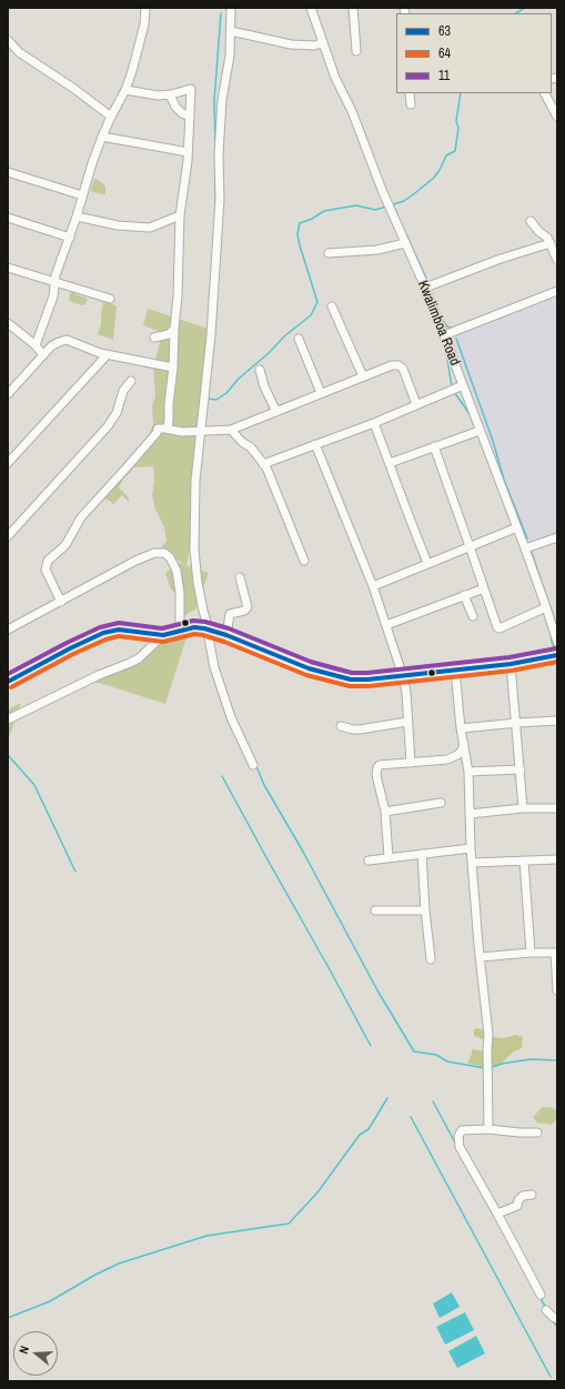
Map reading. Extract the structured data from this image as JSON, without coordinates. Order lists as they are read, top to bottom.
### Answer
{
  "streets": {
    "street": ["Kwalimboa Road"]
  },
  "lines": ["transit line 11", "transit line 63", "transit line 64"],
  "legend": ["63", "64", "11"],
  "north": "left"
}
